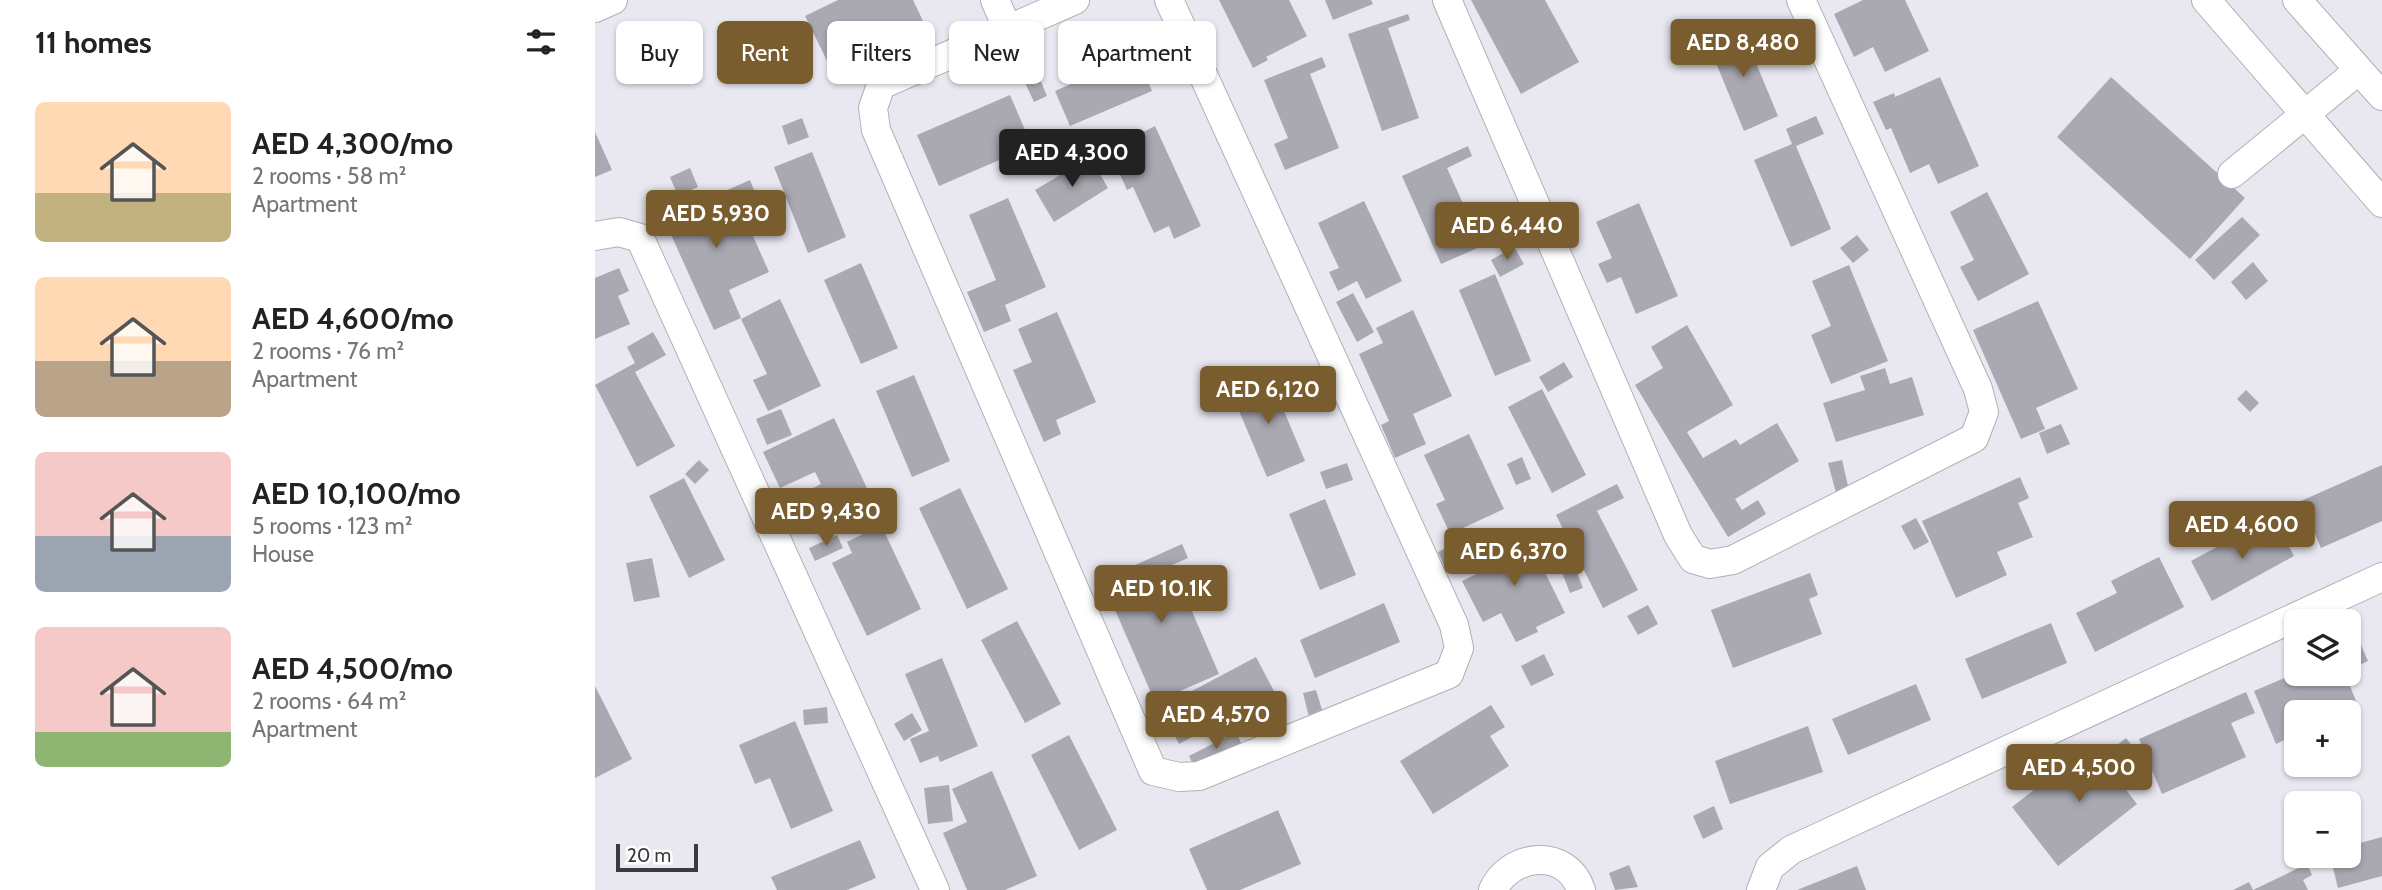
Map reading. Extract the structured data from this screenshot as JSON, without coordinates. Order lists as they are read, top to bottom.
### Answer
{
  "scale_bar": "20 m",
  "page": {
    "heading": "11 homes",
    "price": [
      "AED 8,480",
      "AED 4,300",
      "AED 5,930",
      "AED 6,440",
      "AED 6,120",
      "AED 9,430",
      "AED 4,600",
      "AED 6,370",
      "AED 10.1K",
      "AED 4,570",
      "AED 4,500"
    ],
    "chip": [
      "Buy",
      "Rent",
      "Filters",
      "New",
      "Apartment"
    ],
    "list": [
      {
        "name": "AED 4,300/mo",
        "note": "2 rooms · 58 m² · Apartment"
      },
      {
        "name": "AED 4,600/mo",
        "note": "2 rooms · 76 m² · Apartment"
      },
      {
        "name": "AED 10,100/mo",
        "note": "5 rooms · 123 m² · House"
      },
      {
        "name": "AED 4,500/mo",
        "note": "2 rooms · 64 m² · Apartment"
      }
    ],
    "map_buttons": ["+", "−"],
    "scale": "20 m"
  }
}
